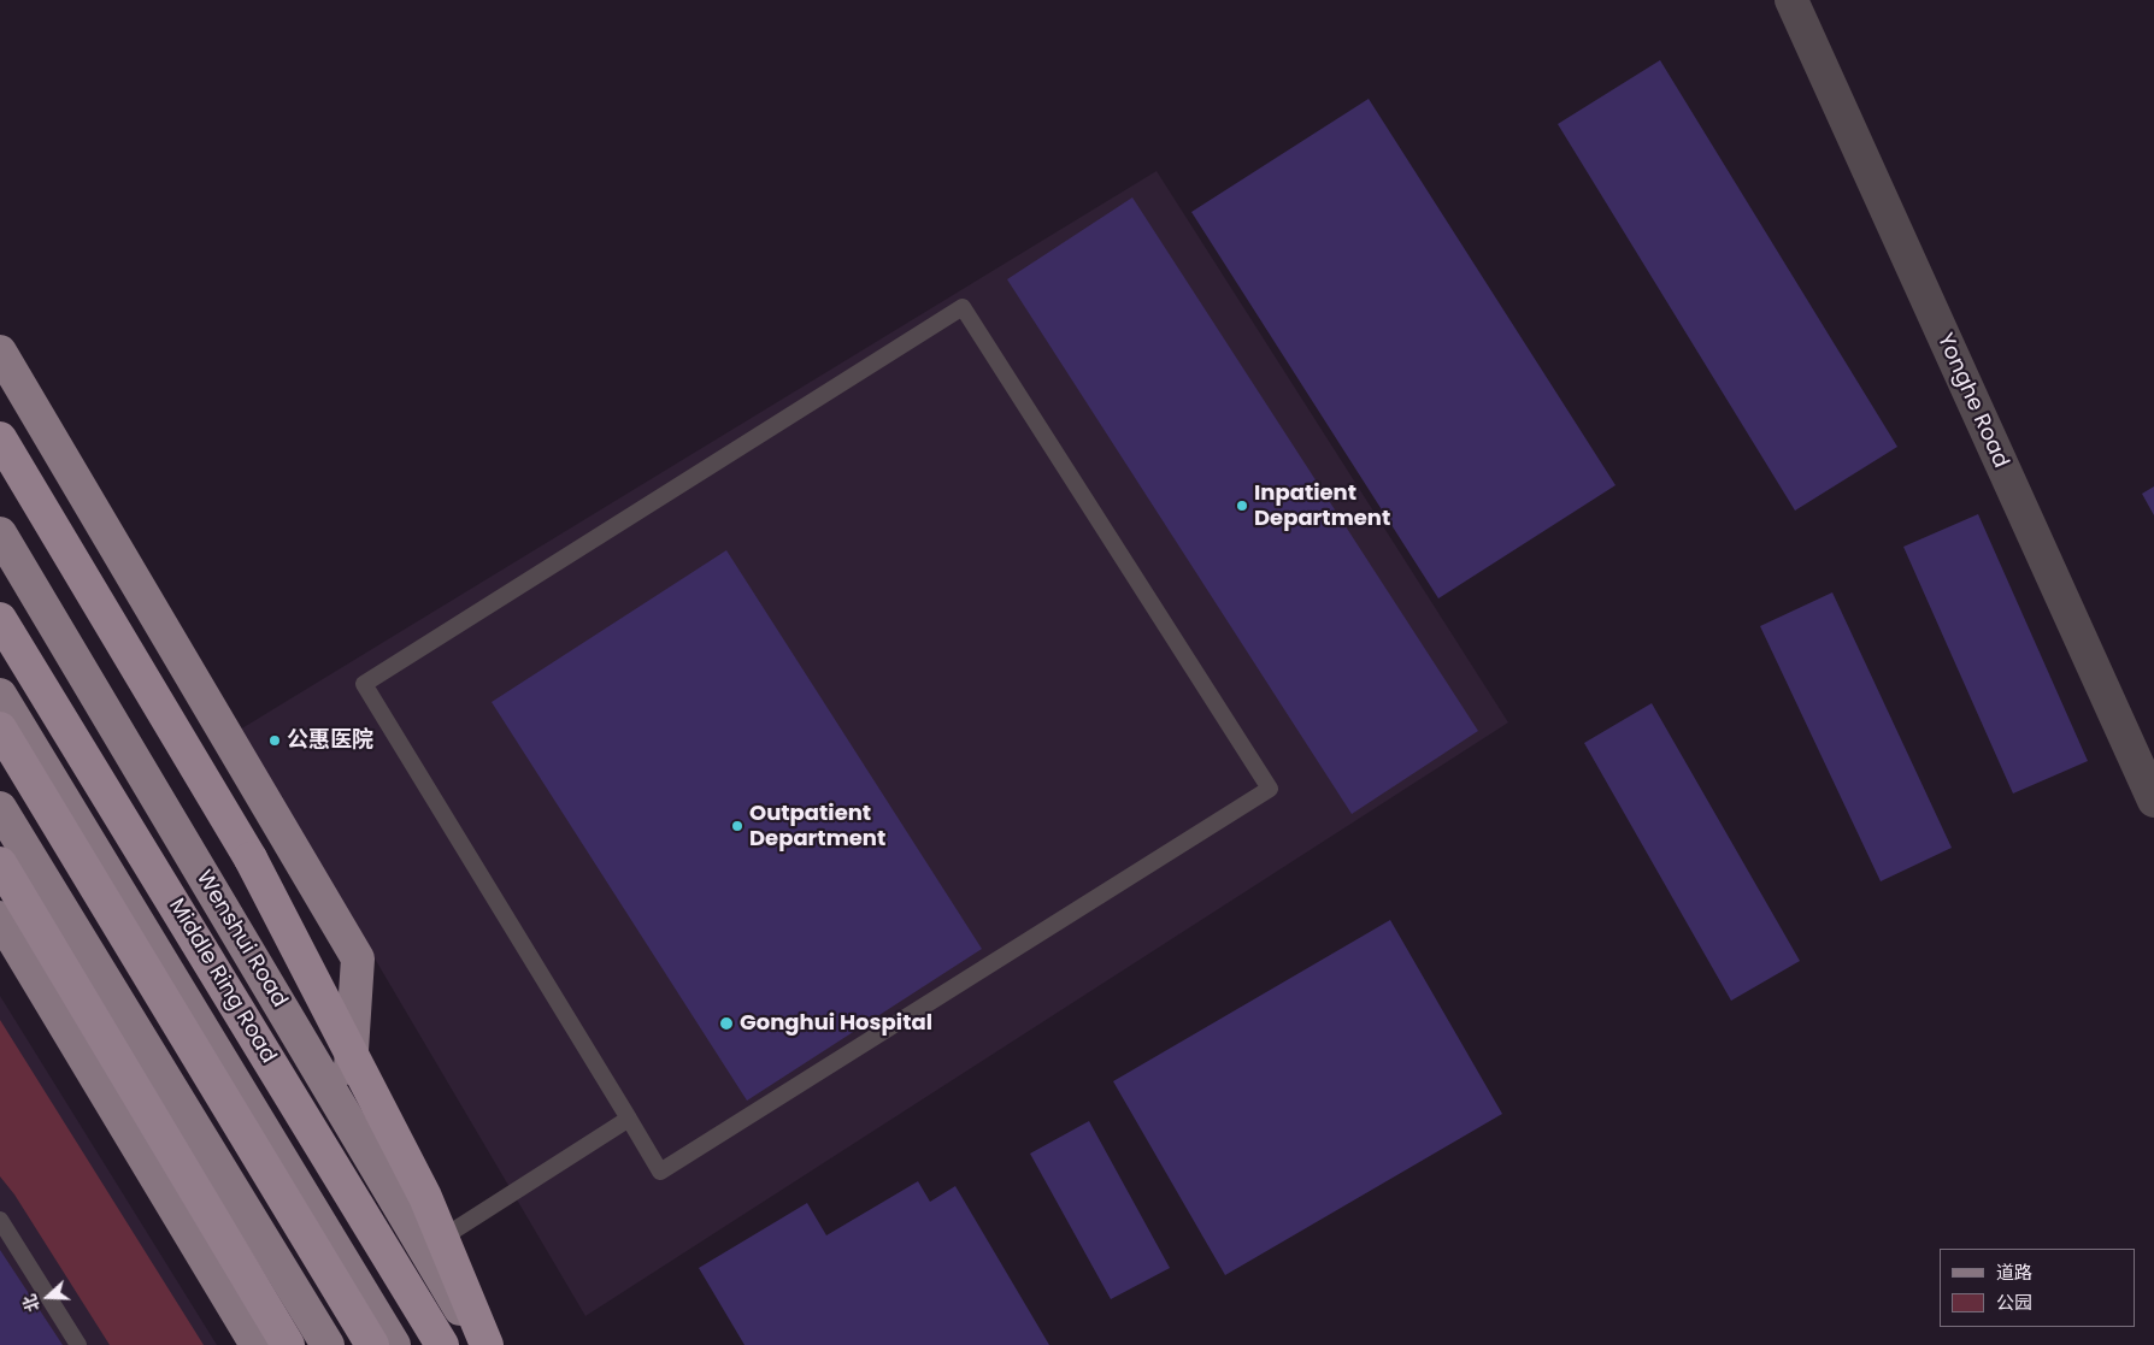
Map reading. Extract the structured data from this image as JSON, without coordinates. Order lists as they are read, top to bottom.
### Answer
{
  "streets": {
    "highway": ["Middle Ring Road"],
    "main road": ["Wenshui Road"],
    "street": ["Yonghe Road"]
  },
  "places": [
    "Inpatient Department",
    "公惠医院",
    "Outpatient Department",
    "Gonghui Hospital"
  ],
  "legend": ["道路", "公园"],
  "north": "left"
}
